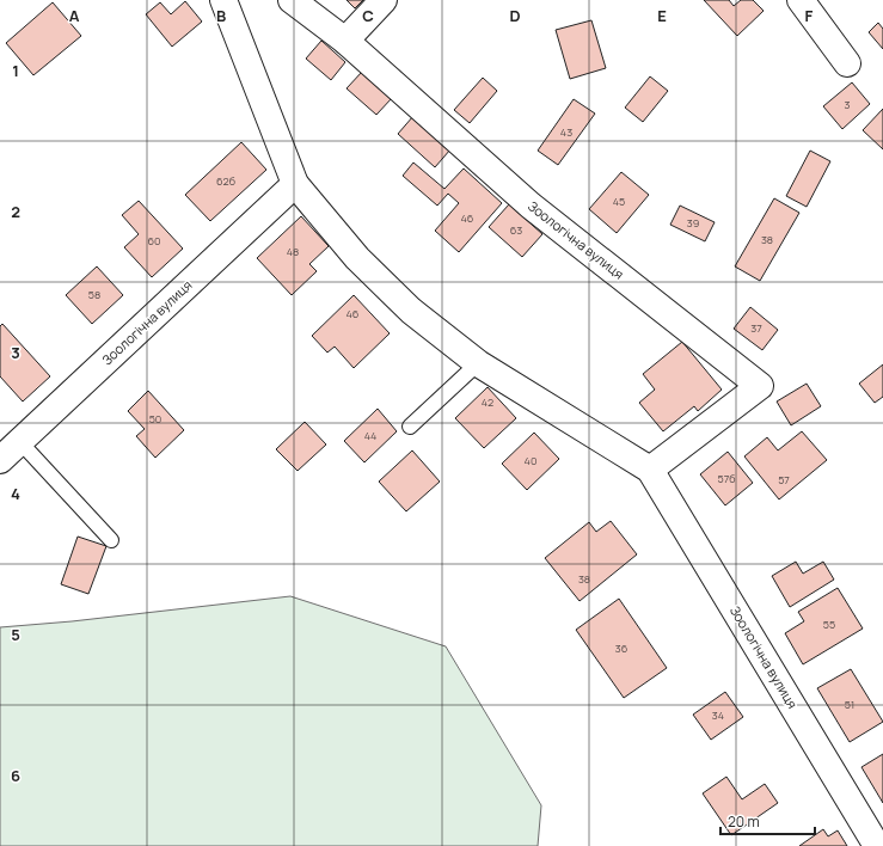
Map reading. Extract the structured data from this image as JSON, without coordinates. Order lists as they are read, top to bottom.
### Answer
{
  "streets": {
    "street": ["Зоологічна вулиця"]
  },
  "house_numbers": [
    "3",
    "43",
    "62б",
    "45",
    "46",
    "39",
    "63",
    "38",
    "60",
    "48",
    "58",
    "46",
    "37",
    "42",
    "50",
    "44",
    "40",
    "57б",
    "57",
    "38",
    "55",
    "36",
    "51",
    "34"
  ],
  "scale_bar": "20 m",
  "grid": {
    "columns": [
      "A",
      "B",
      "C",
      "D",
      "E",
      "F"
    ],
    "rows": [
      "1",
      "2",
      "3",
      "4",
      "5",
      "6"
    ]
  }
}
